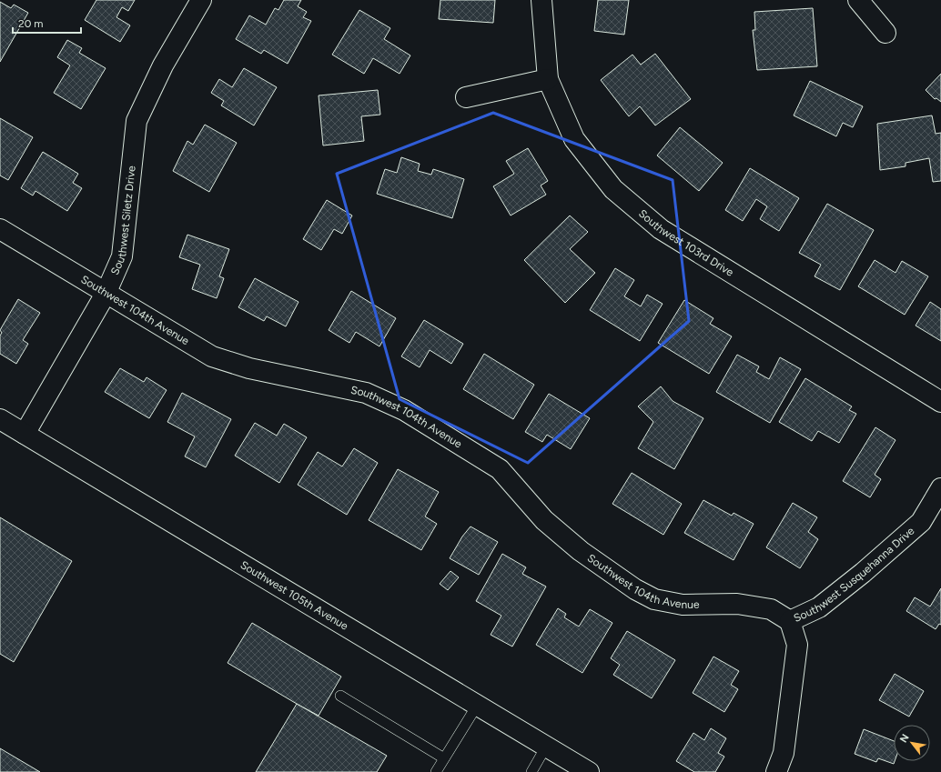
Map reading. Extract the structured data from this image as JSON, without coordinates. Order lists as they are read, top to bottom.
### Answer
{
  "streets": {
    "street": [
      "Southwest Siletz Drive",
      "Southwest 103rd Drive",
      "Southwest 104th Avenue",
      "Southwest Susquehanna Drive",
      "Southwest 105th Avenue"
    ]
  },
  "crossings": [
    ["Southwest Siletz Drive", "Southwest 104th Avenue"],
    ["Southwest Siletz Drive", "Southwest 105th Avenue"],
    ["Southwest 104th Avenue", "Southwest Susquehanna Drive"]
  ],
  "scale_bar": "20 m",
  "north": "top left"
}
